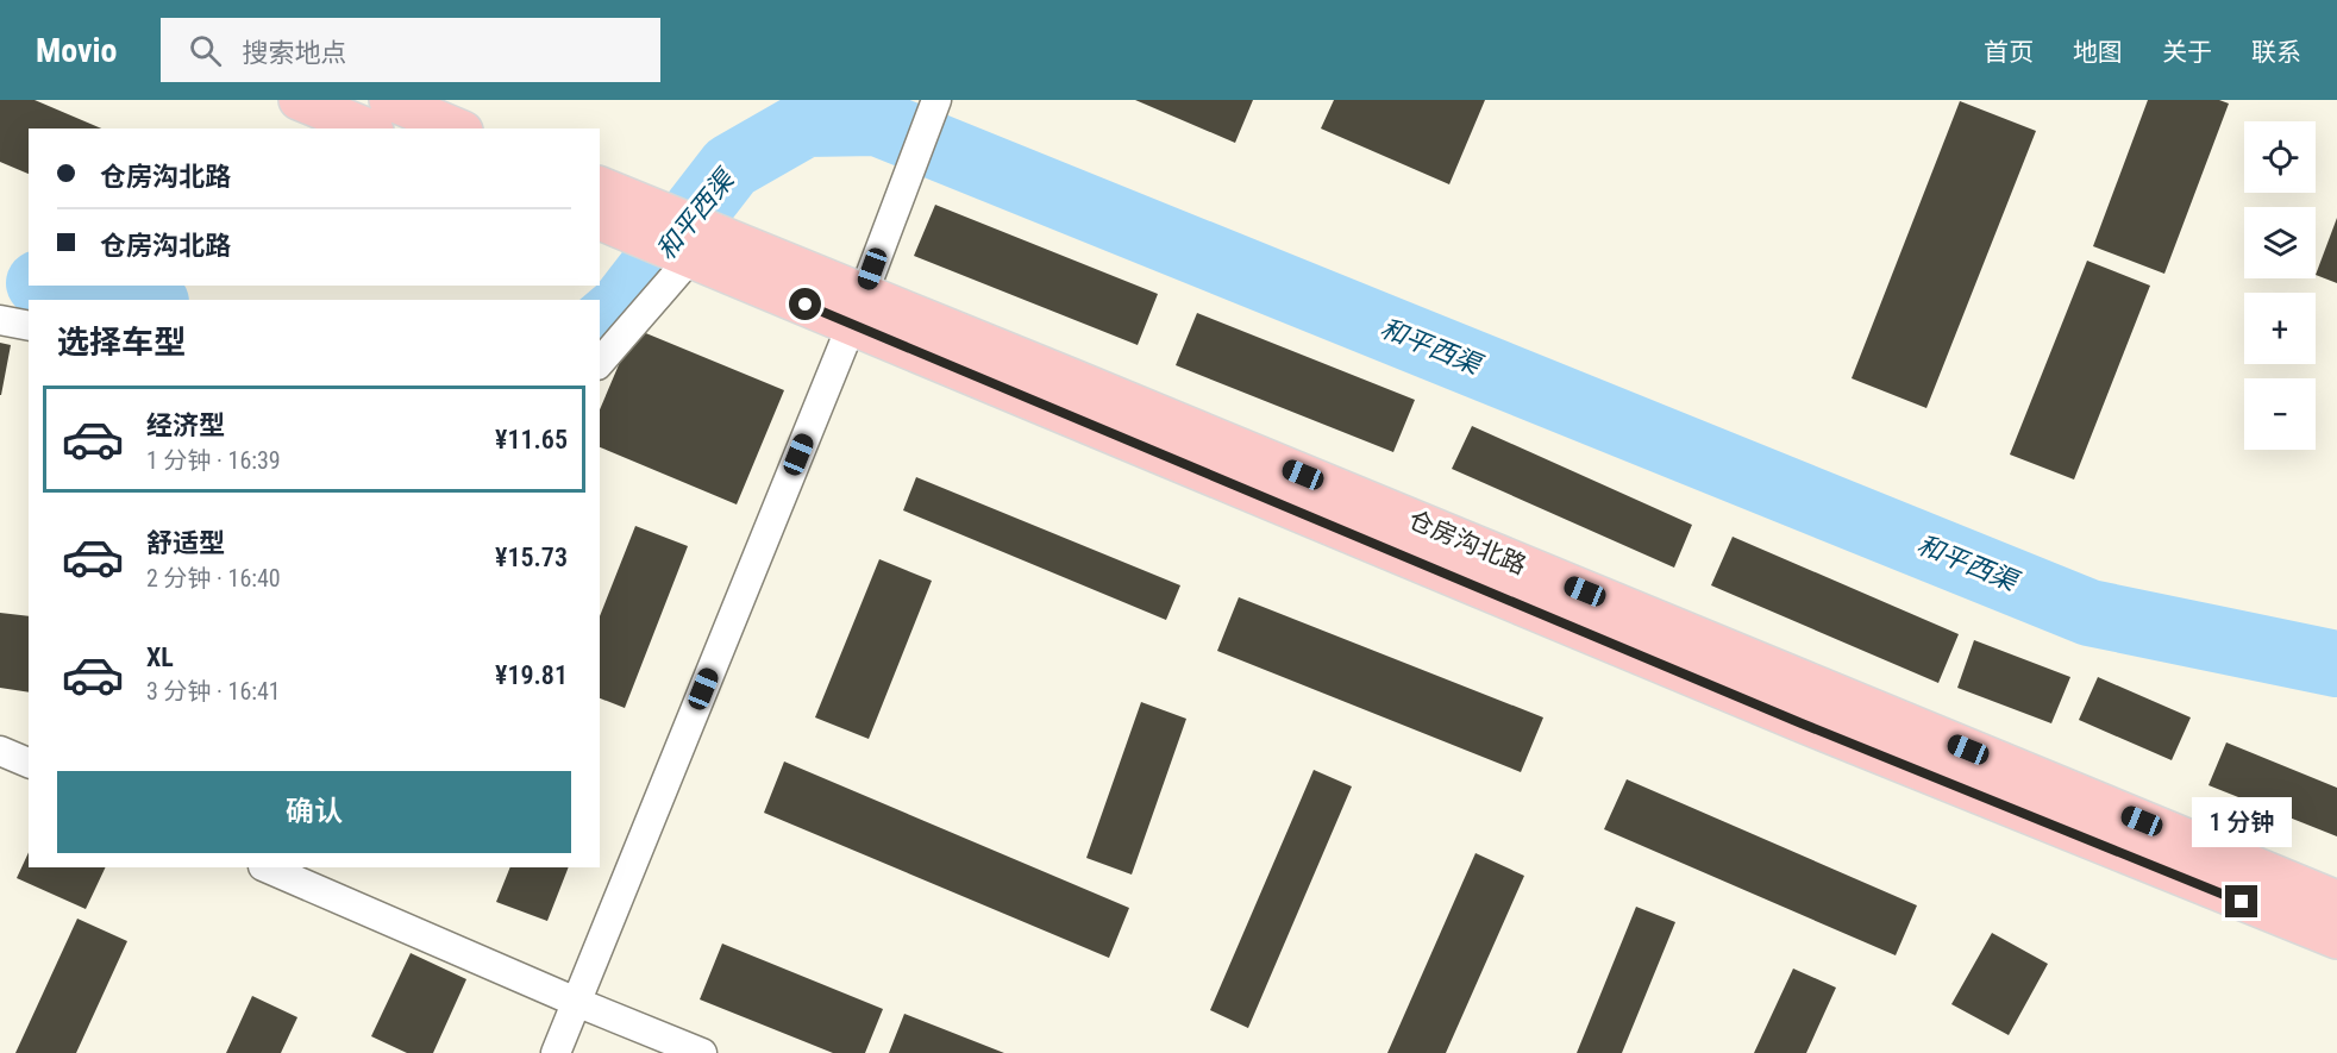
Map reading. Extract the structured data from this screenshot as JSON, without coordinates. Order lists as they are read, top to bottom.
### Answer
{
  "streets": {
    "main road": ["仓房沟北路"]
  },
  "water": ["和平西渠"],
  "page": {
    "header": "Movio",
    "search": "搜索地点",
    "nav": [
      "首页",
      "地图",
      "关于",
      "联系"
    ],
    "map_buttons": ["+", "−"],
    "banner": ["仓房沟北路", "仓房沟北路"],
    "heading": "选择车型",
    "list": [
      {
        "name": "经济型",
        "note": "1 分钟 · 16:39",
        "value": "¥11.65"
      },
      {
        "name": "舒适型",
        "note": "2 分钟 · 16:40",
        "value": "¥15.73"
      },
      {
        "name": "XL",
        "note": "3 分钟 · 16:41",
        "value": "¥19.81"
      }
    ],
    "buttons": "确认",
    "bubble": "1 分钟"
  }
}
